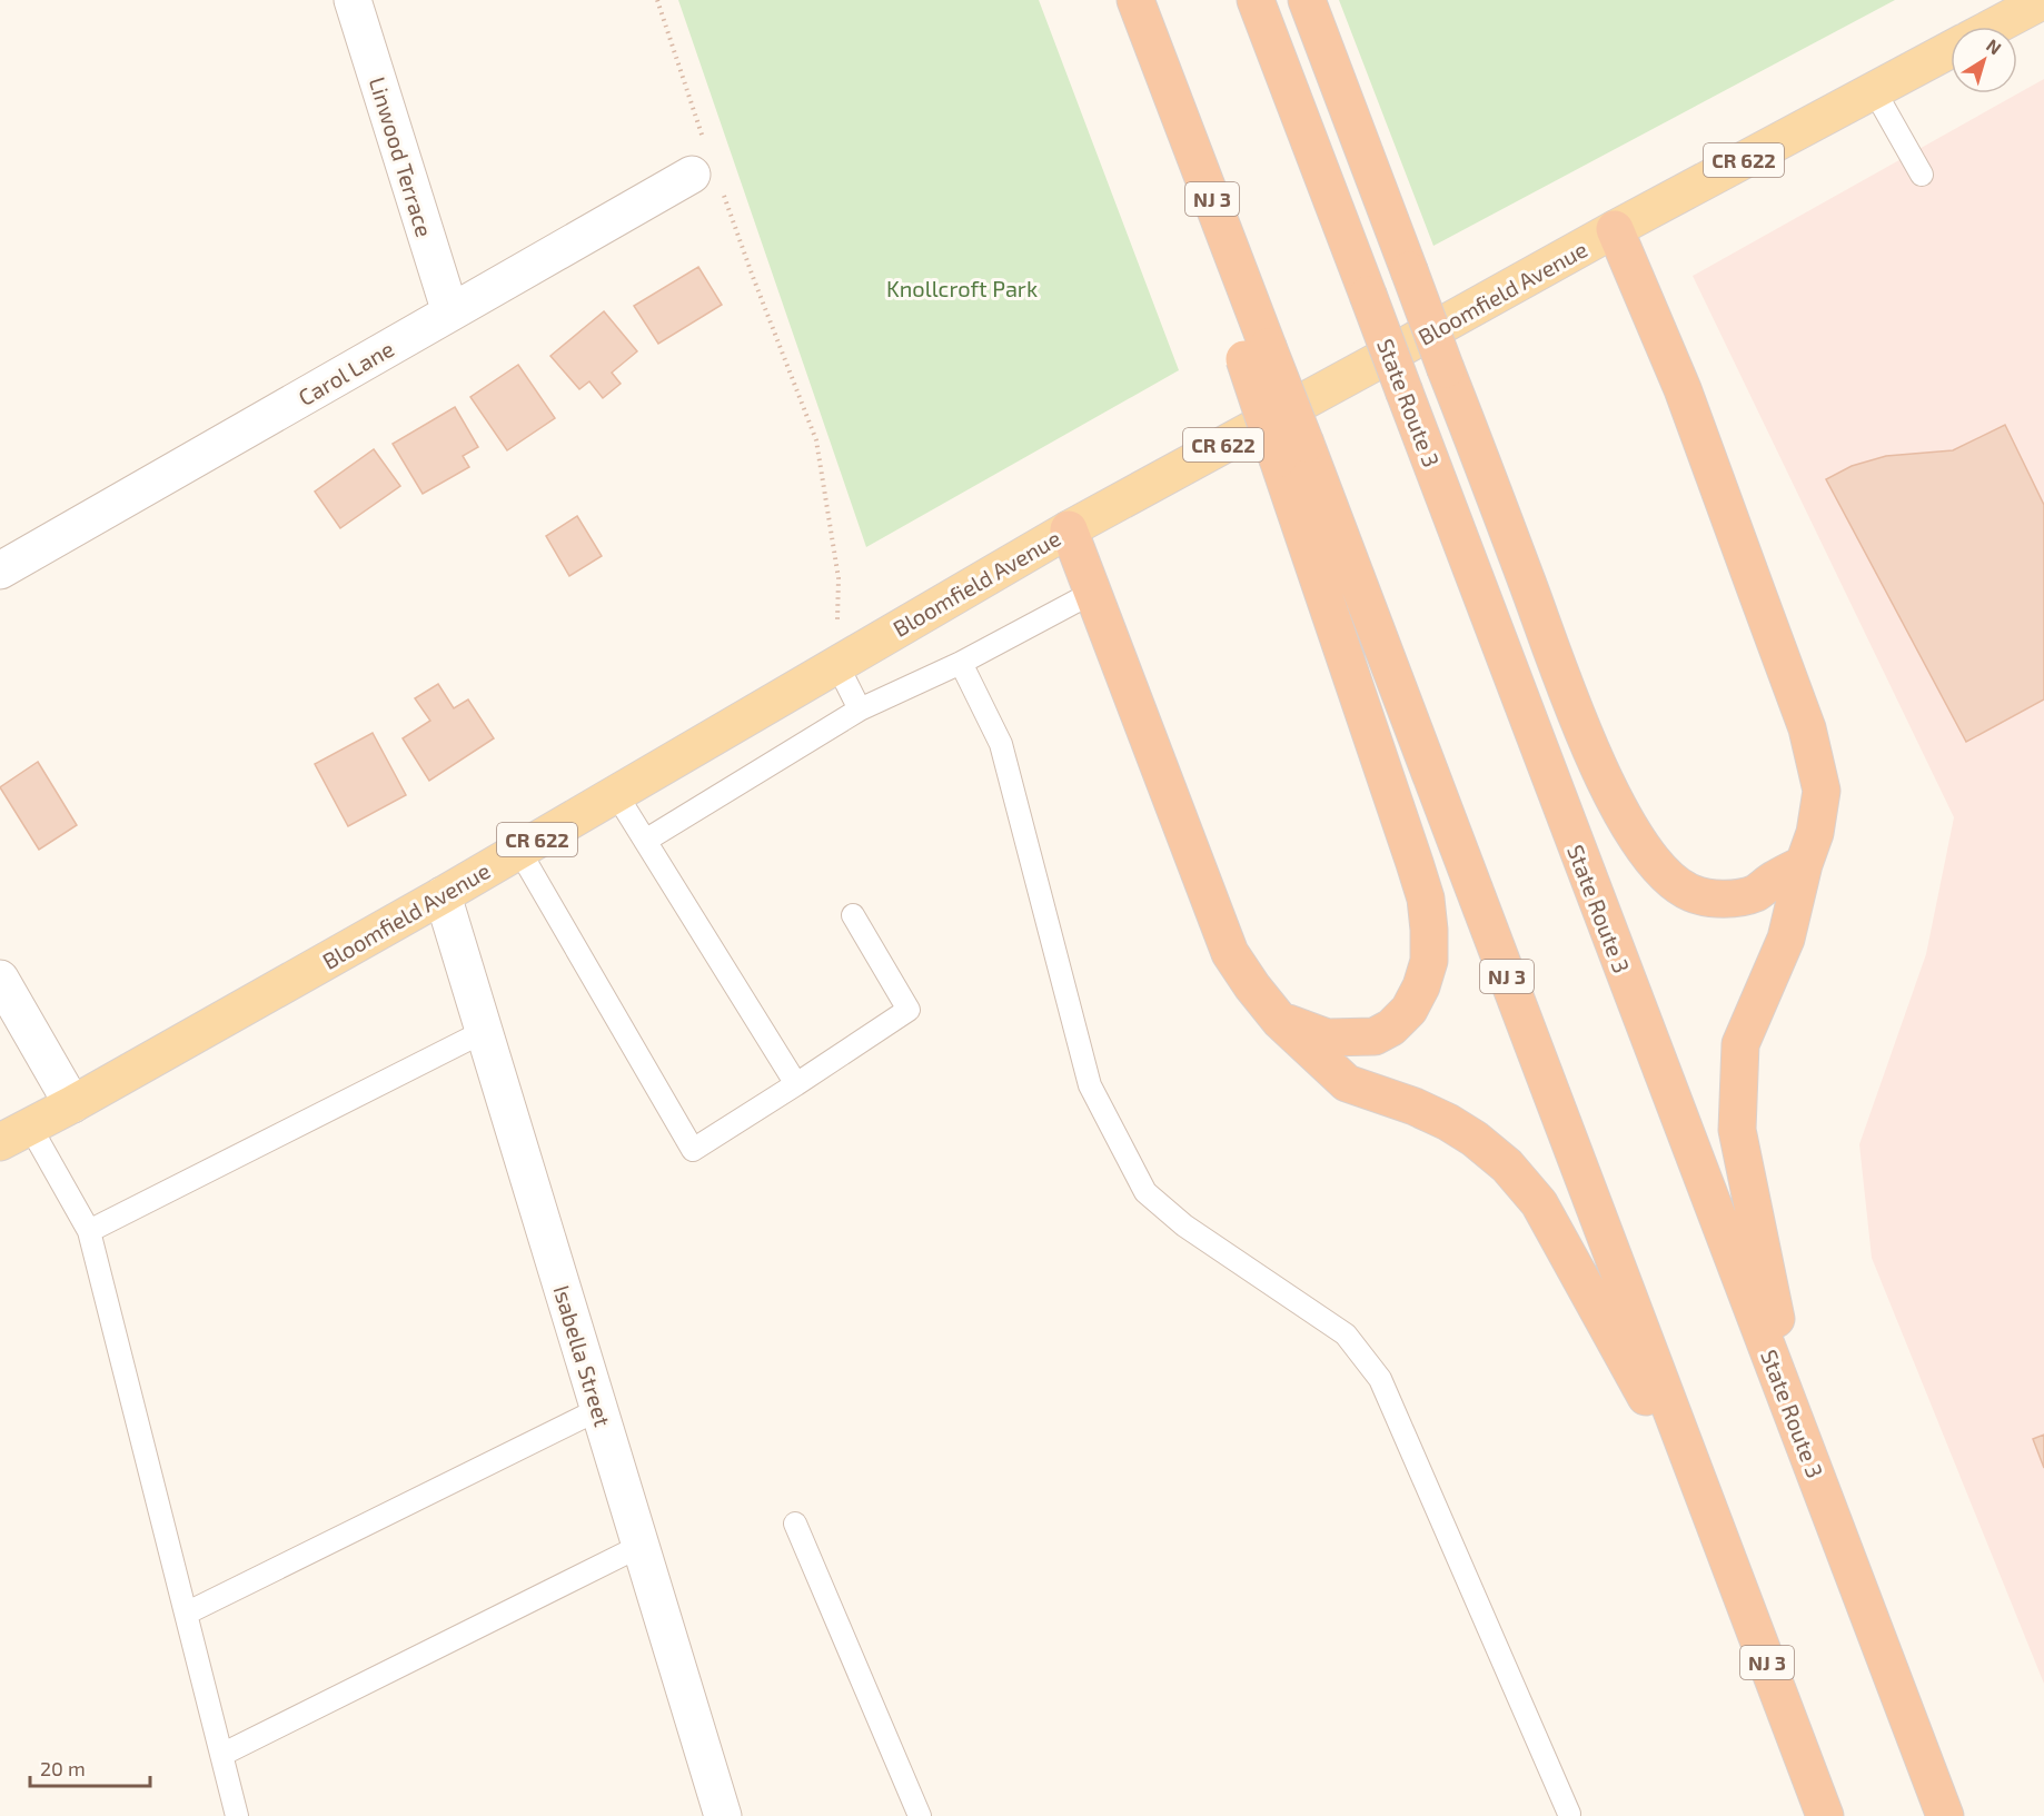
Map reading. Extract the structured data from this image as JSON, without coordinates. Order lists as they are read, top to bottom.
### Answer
{
  "streets": {
    "highway": ["NJ 3", "State Route 3"],
    "main road": ["CR 622", "Bloomfield Avenue"],
    "street": ["Linwood Terrace", "Carol Lane", "Isabella Street"]
  },
  "crossings": [
    ["Linwood Terrace", "Carol Lane"],
    ["Bloomfield Avenue", "Isabella Street"]
  ],
  "parks": ["Knollcroft Park"],
  "scale_bar": "20 m",
  "north": "top right"
}
